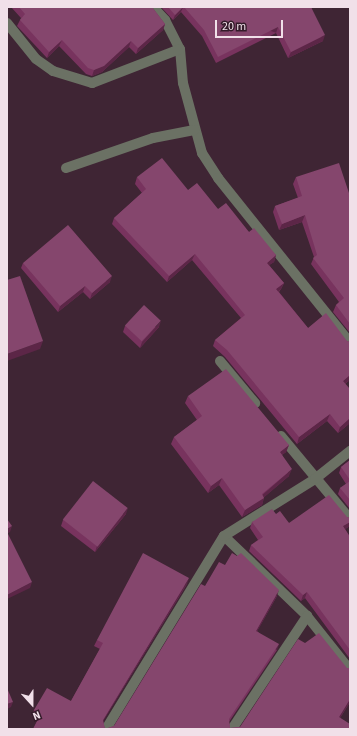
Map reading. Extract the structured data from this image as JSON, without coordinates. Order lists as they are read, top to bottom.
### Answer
{
  "scale_bar": "20 m",
  "north": "bottom"
}
